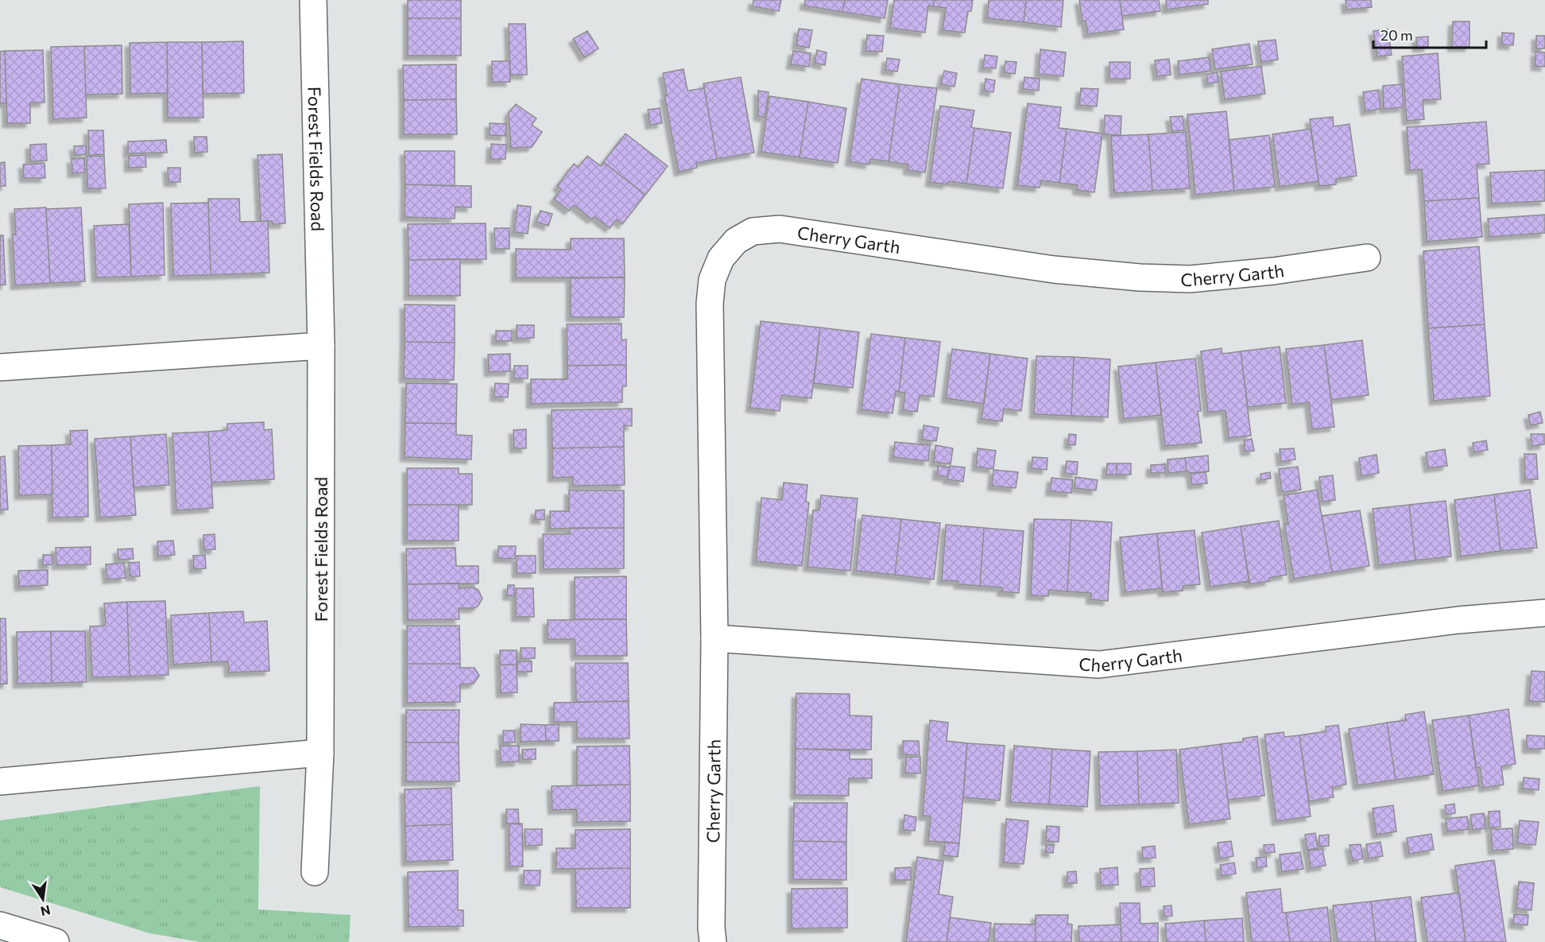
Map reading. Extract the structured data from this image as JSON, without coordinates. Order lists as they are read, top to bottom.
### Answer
{
  "streets": {
    "street": ["Forest Fields Road", "Cherry Garth"]
  },
  "scale_bar": "20 m",
  "north": "bottom"
}
